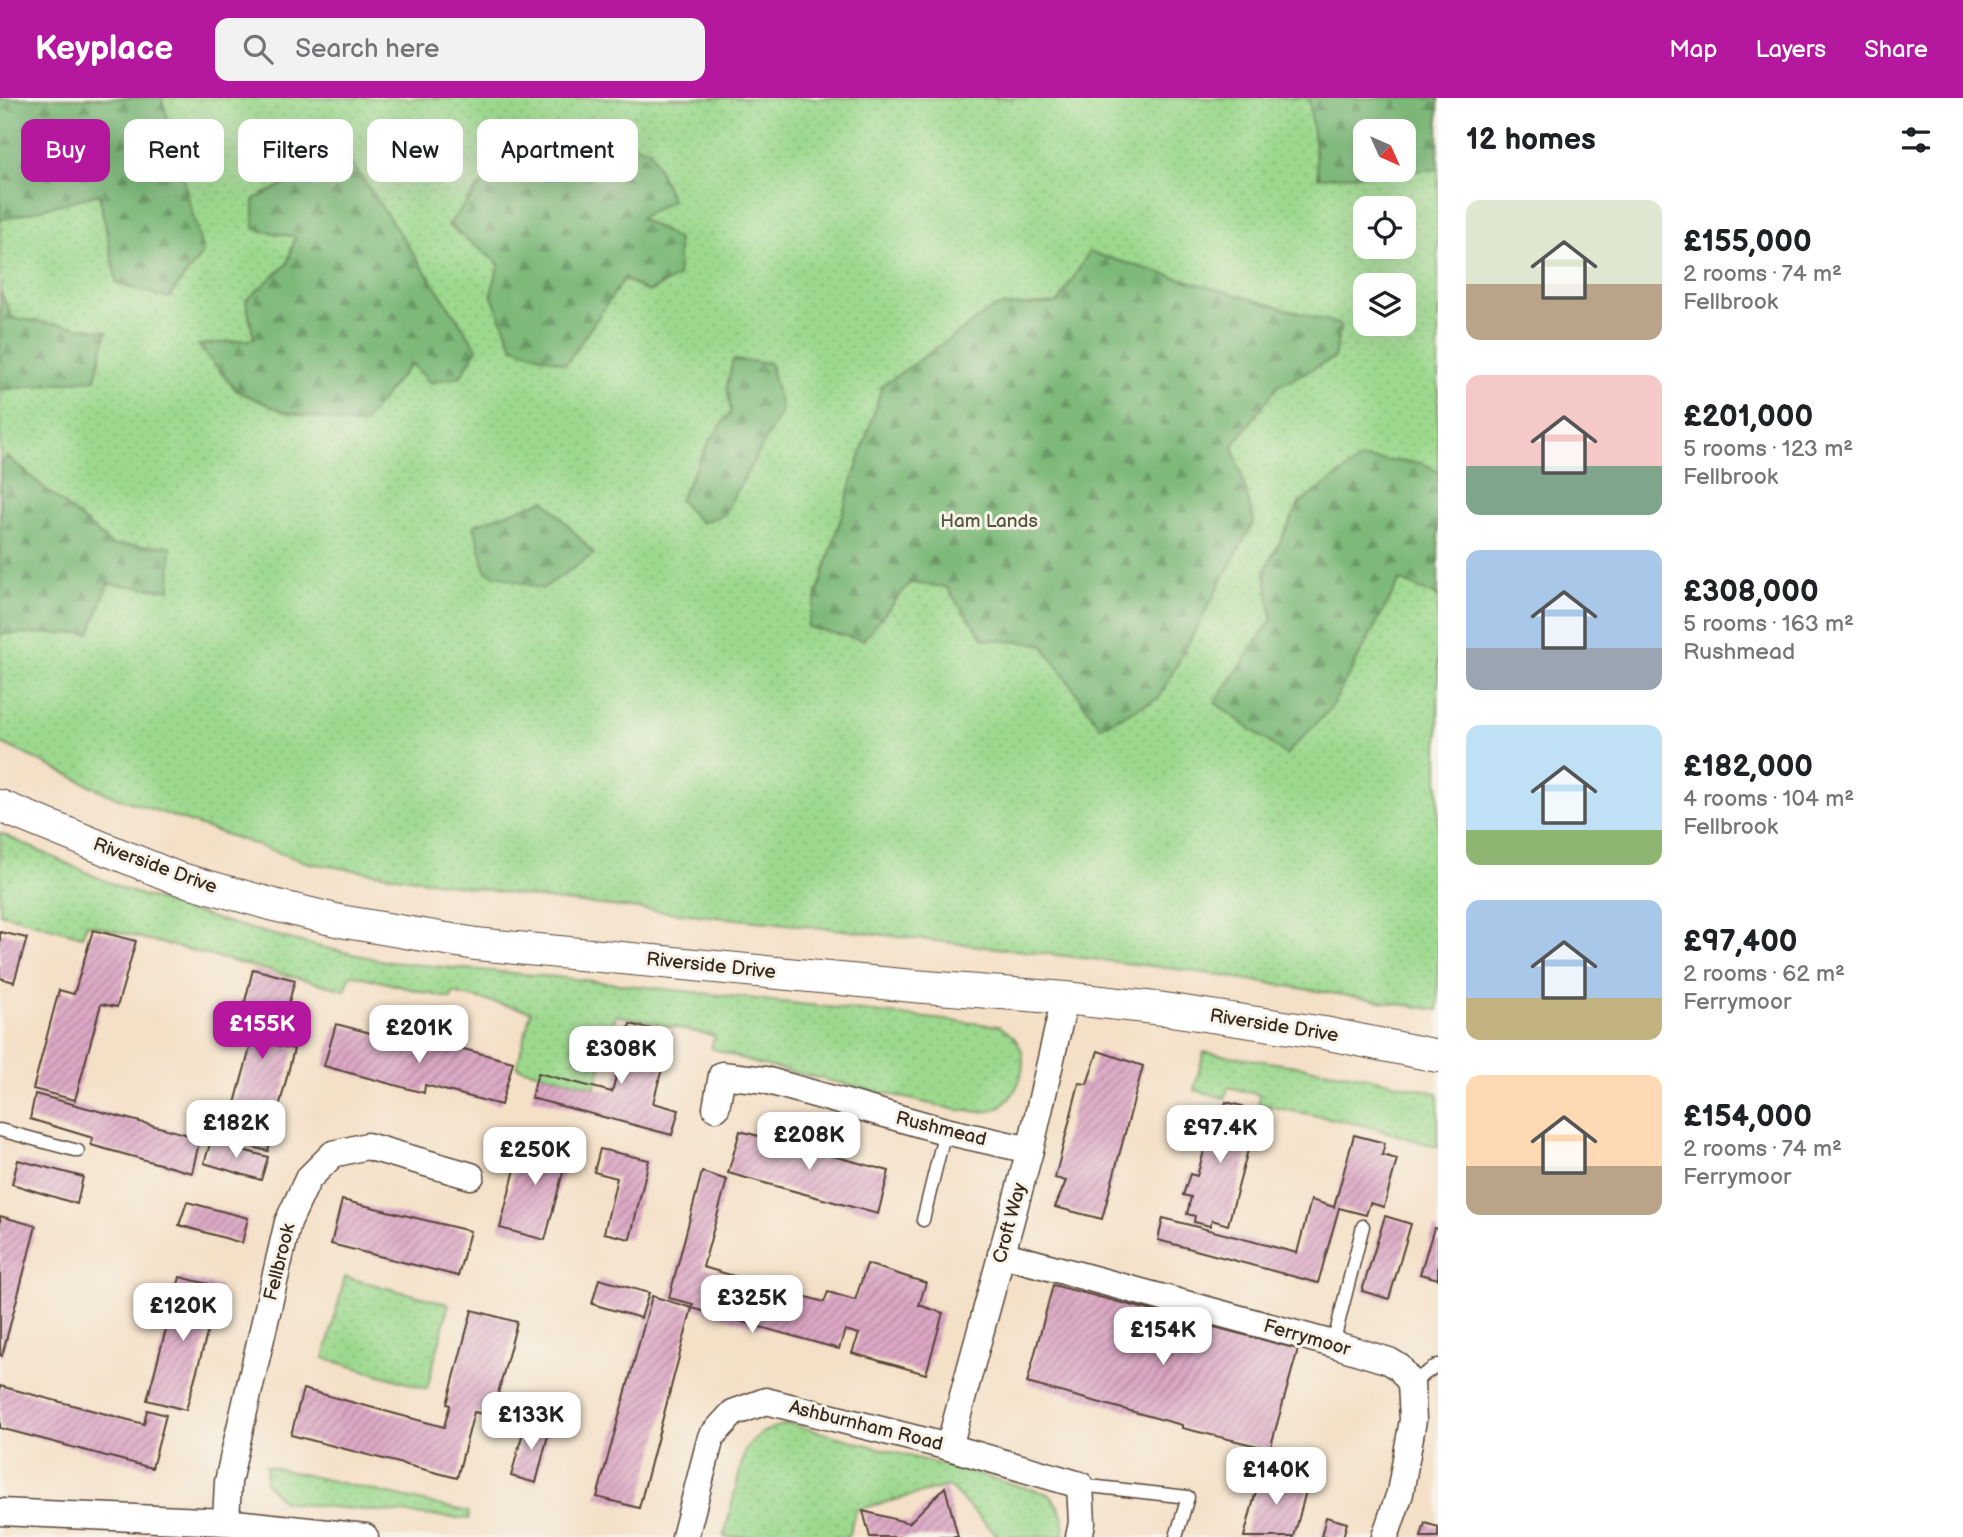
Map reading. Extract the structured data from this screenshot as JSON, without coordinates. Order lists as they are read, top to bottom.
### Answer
{
  "streets": {
    "street": [
      "Riverside Drive",
      "Rushmead",
      "Croft Way",
      "Fellbrook",
      "Ferrymoor",
      "Ashburnham Road"
    ]
  },
  "crossings": [
    ["Riverside Drive", "Croft Way"],
    ["Rushmead", "Croft Way"],
    ["Croft Way", "Ferrymoor"],
    ["Croft Way", "Ashburnham Road"]
  ],
  "parks": ["Ham Lands"],
  "north": "bottom right",
  "page": {
    "header": "Keyplace",
    "search": "Search here",
    "nav": ["Map", "Layers", "Share"],
    "heading": "12 homes",
    "chip": [
      "Buy",
      "Rent",
      "Filters",
      "New",
      "Apartment"
    ],
    "list": [
      {
        "name": "£155,000",
        "note": "2 rooms · 74 m² · Fellbrook"
      },
      {
        "name": "£201,000",
        "note": "5 rooms · 123 m² · Fellbrook"
      },
      {
        "name": "£308,000",
        "note": "5 rooms · 163 m² · Rushmead"
      },
      {
        "name": "£182,000",
        "note": "4 rooms · 104 m² · Fellbrook"
      },
      {
        "name": "£97,400",
        "note": "2 rooms · 62 m² · Ferrymoor"
      },
      {
        "name": "£154,000",
        "note": "2 rooms · 74 m² · Ferrymoor"
      }
    ],
    "price": [
      "£155K",
      "£201K",
      "£308K",
      "£182K",
      "£97.4K",
      "£208K",
      "£250K",
      "£325K",
      "£120K",
      "£154K",
      "£133K",
      "£140K"
    ]
  }
}
